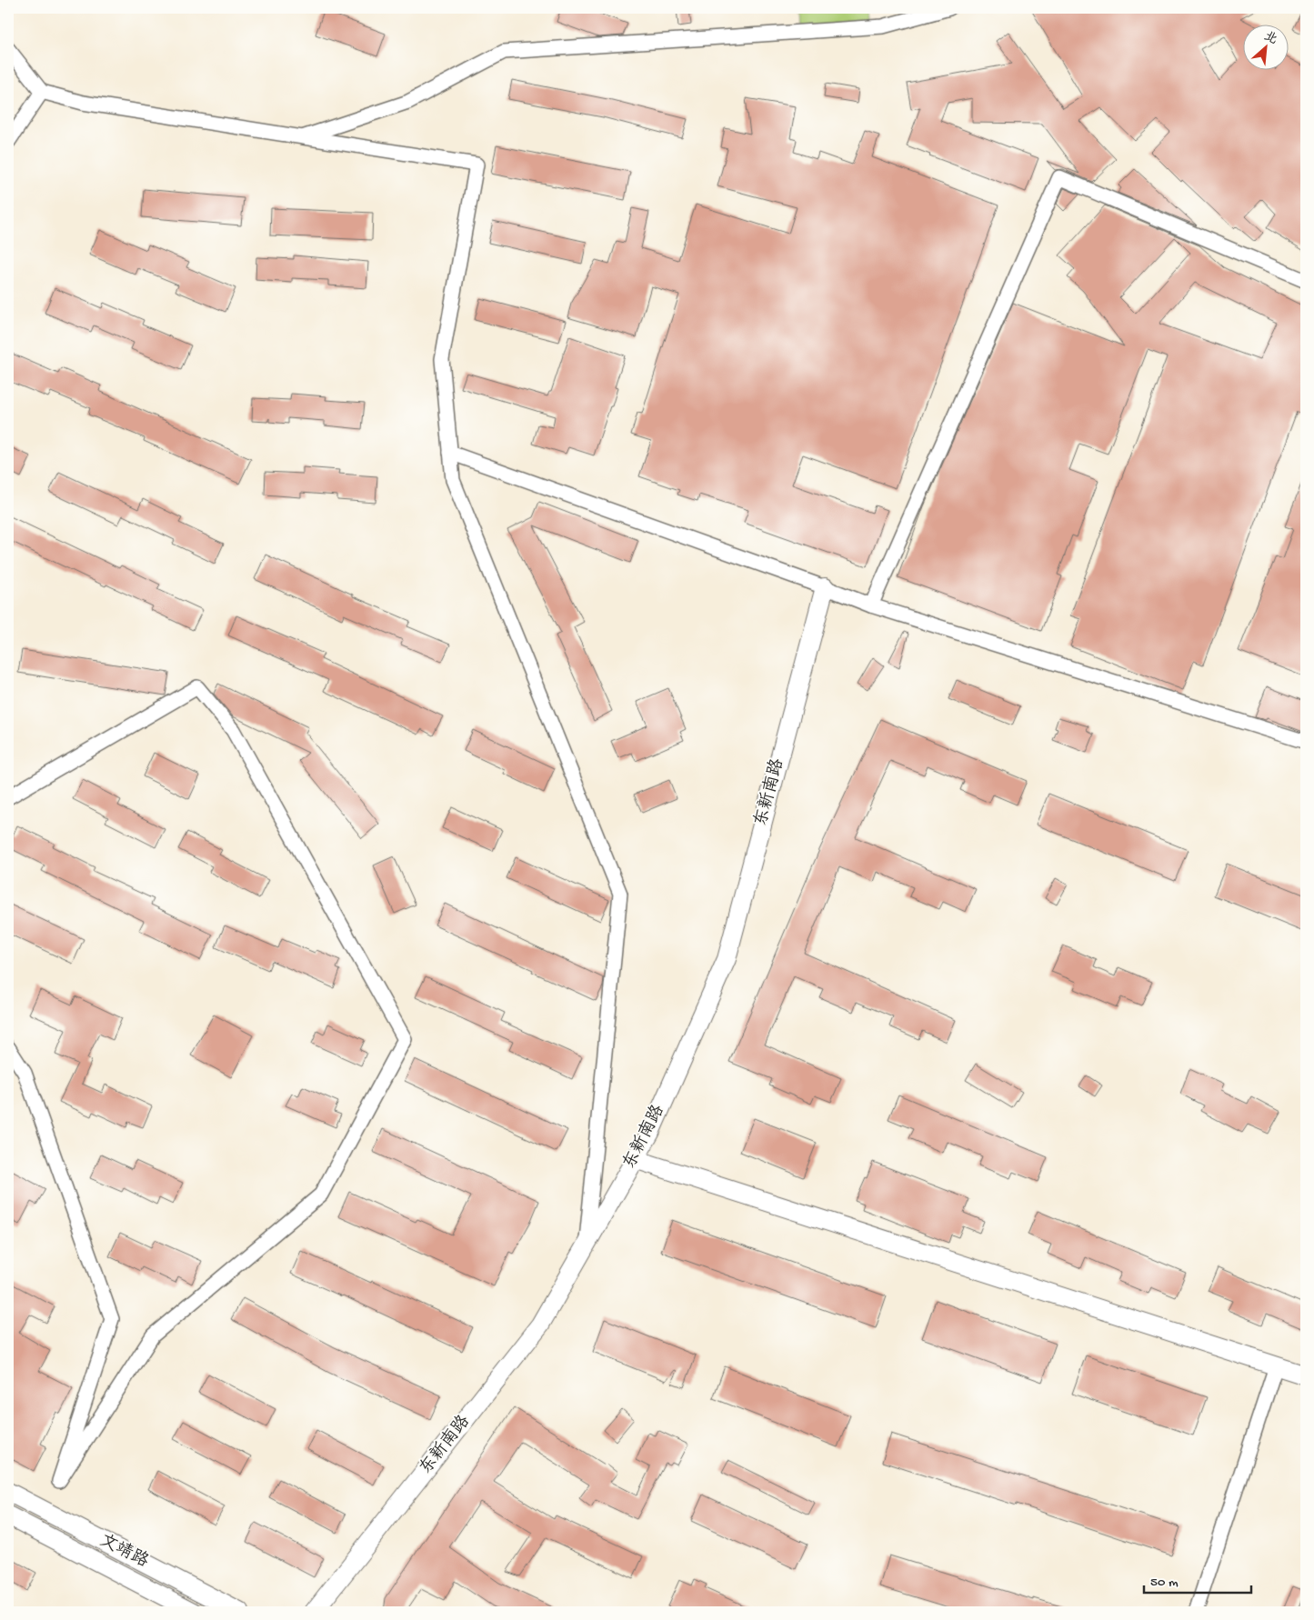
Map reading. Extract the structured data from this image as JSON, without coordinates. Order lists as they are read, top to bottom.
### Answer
{
  "streets": {
    "main road": ["东新南路", "文靖路"]
  },
  "scale_bar": "50 m",
  "north": "top right"
}
